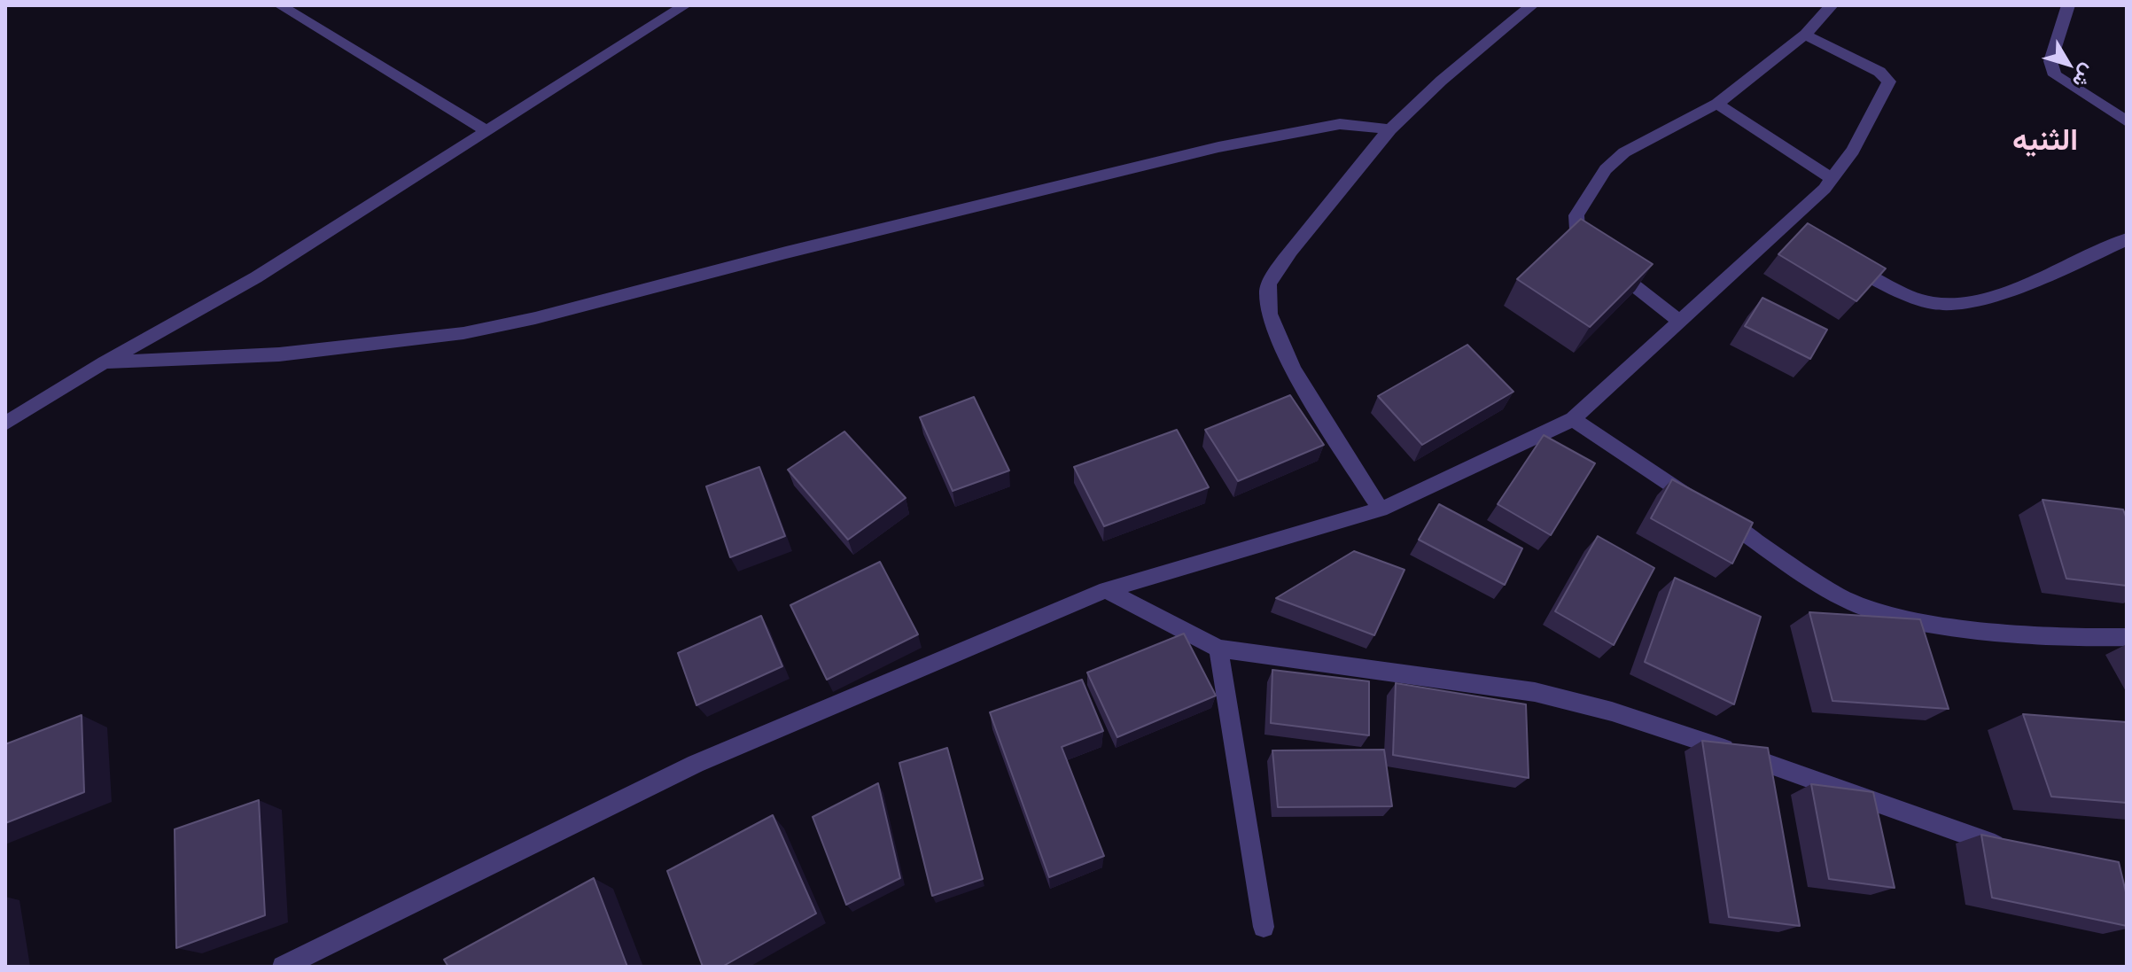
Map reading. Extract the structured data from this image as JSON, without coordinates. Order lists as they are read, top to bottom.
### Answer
{
  "districts": ["الثنيه"],
  "north": "bottom right"
}
